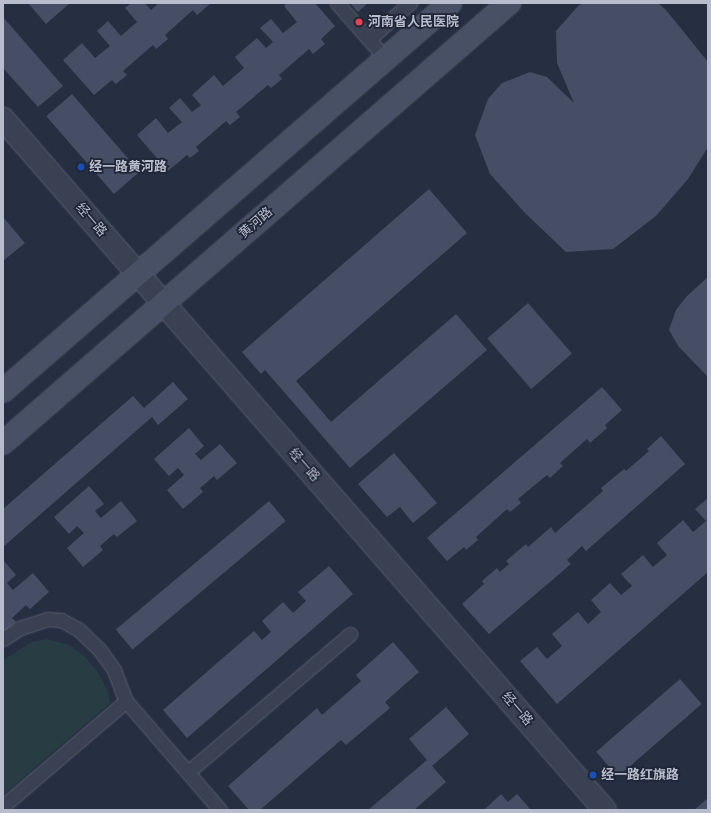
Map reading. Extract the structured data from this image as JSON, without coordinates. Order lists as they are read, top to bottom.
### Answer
{
  "streets": {
    "main road": ["黄河路"],
    "street": ["经一路"]
  },
  "crossings": [
    ["经一路", "黄河路"]
  ],
  "places": ["河南省人民医院", "经一路黄河路", "经一路红旗路"]
}
